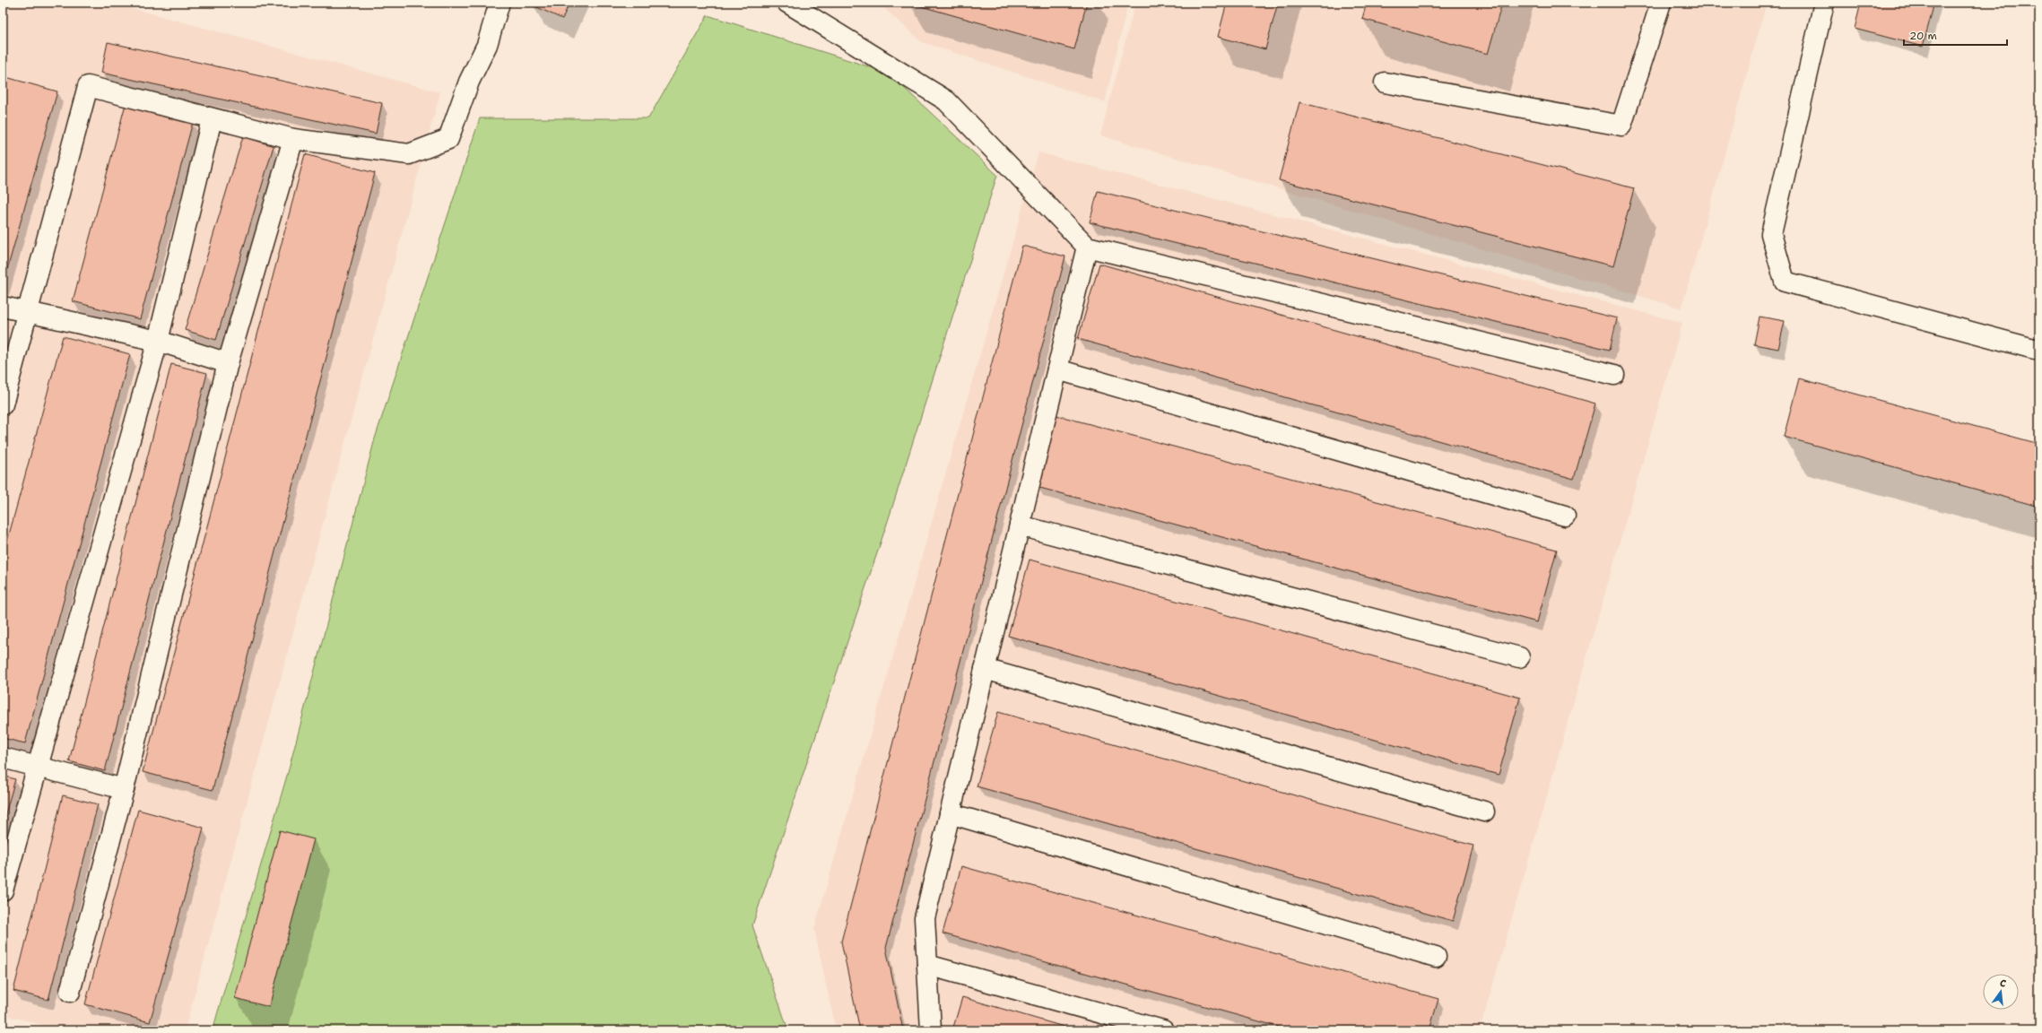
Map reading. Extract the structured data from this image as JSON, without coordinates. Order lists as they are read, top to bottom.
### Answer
{
  "scale_bar": "20 m",
  "north": "top"
}
